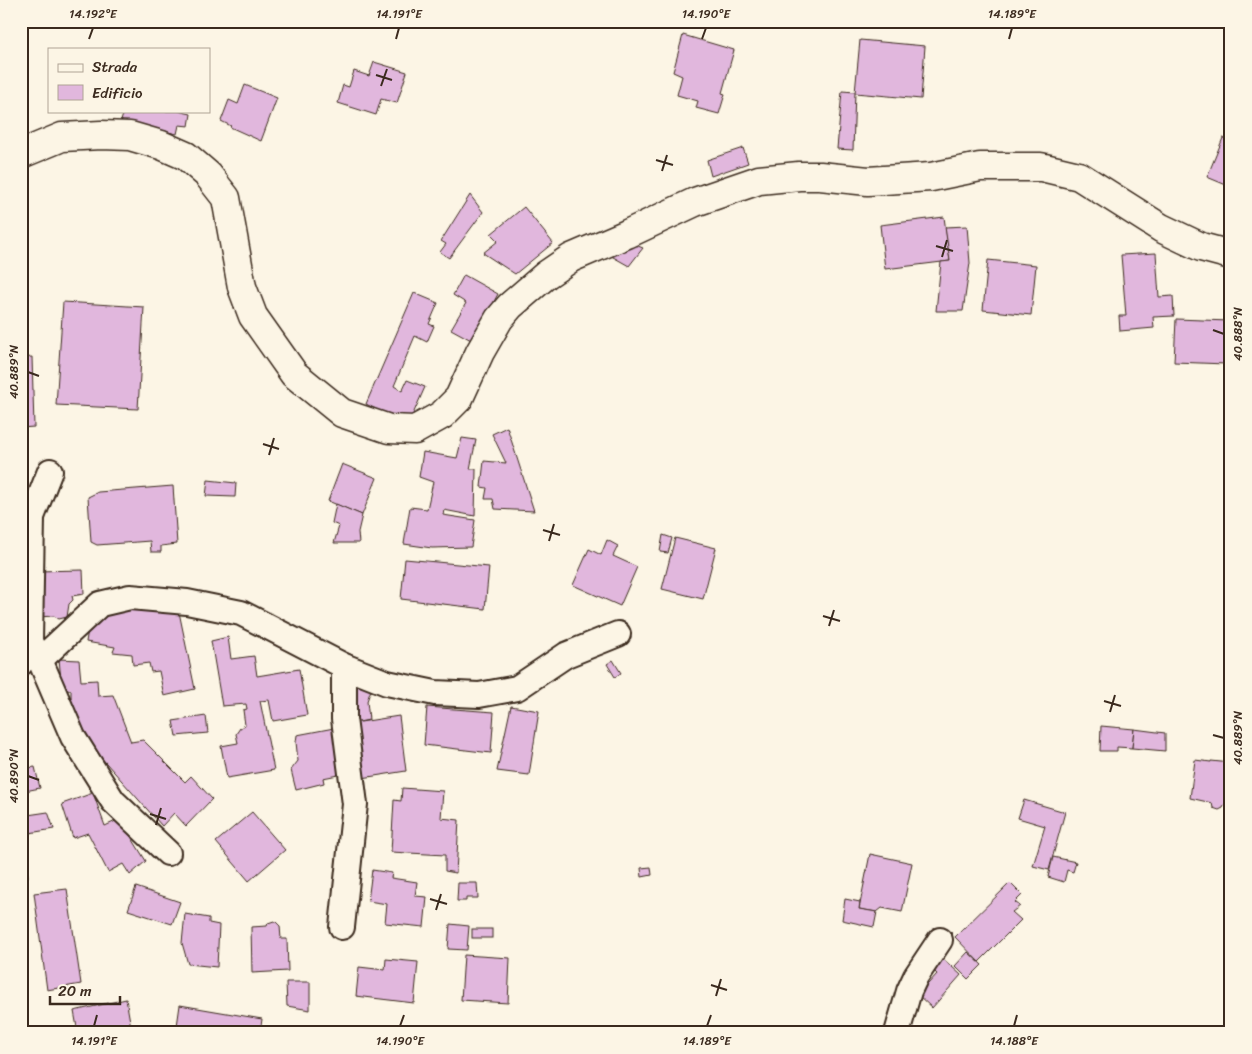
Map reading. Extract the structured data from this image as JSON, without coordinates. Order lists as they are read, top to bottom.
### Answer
{
  "legend": ["Strada", "Edificio"],
  "scale_bar": "20 m",
  "coordinates": [
    "14.192°E",
    "14.191°E",
    "14.190°E",
    "14.189°E",
    "40.888°N",
    "40.889°N",
    "40.890°N",
    "14.188°E"
  ]
}
